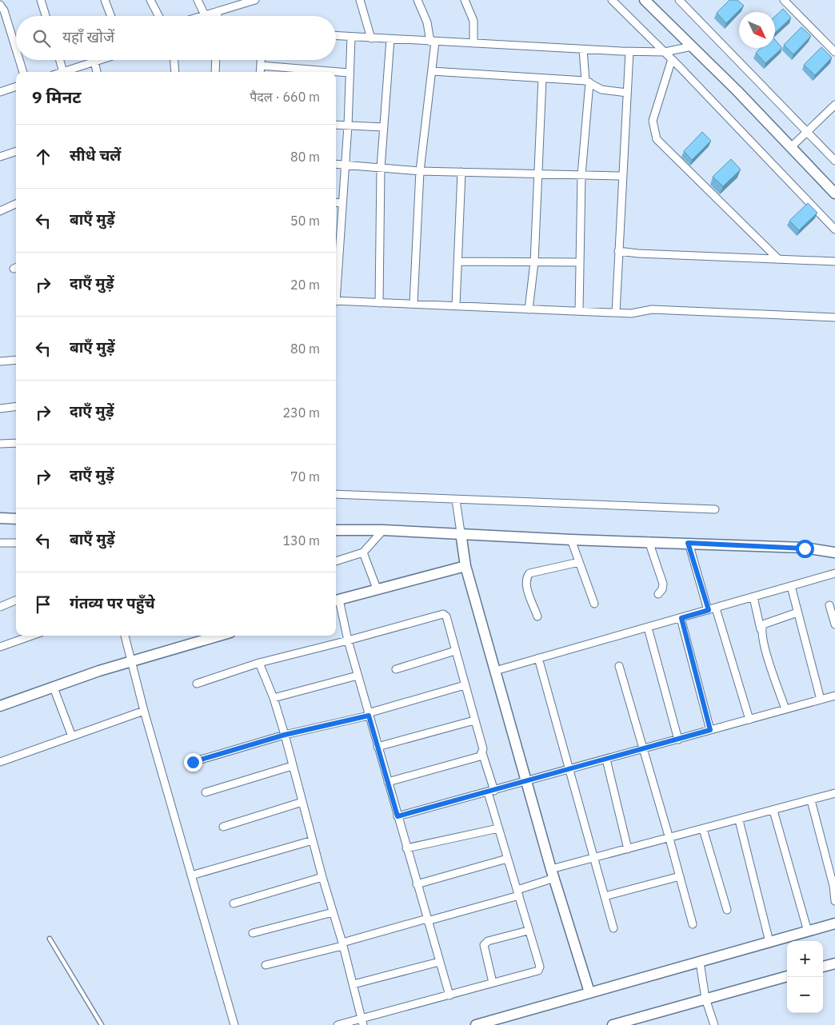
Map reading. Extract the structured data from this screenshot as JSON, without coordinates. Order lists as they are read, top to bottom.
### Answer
{
  "north": "bottom right",
  "page": {
    "search": "यहाँ खोजें",
    "heading": ["9 मिनट", "पैदल · 660 m"],
    "list": [
      ["सीधे चलें", "80 m"],
      ["बाएँ मुड़ें", "50 m"],
      ["दाएँ मुड़ें", "20 m"],
      ["बाएँ मुड़ें", "80 m"],
      ["दाएँ मुड़ें", "230 m"],
      ["दाएँ मुड़ें", "70 m"],
      ["बाएँ मुड़ें", "130 m"],
      "गंतव्य पर पहुँचे"
    ],
    "map_buttons": ["+", "−"]
  }
}
